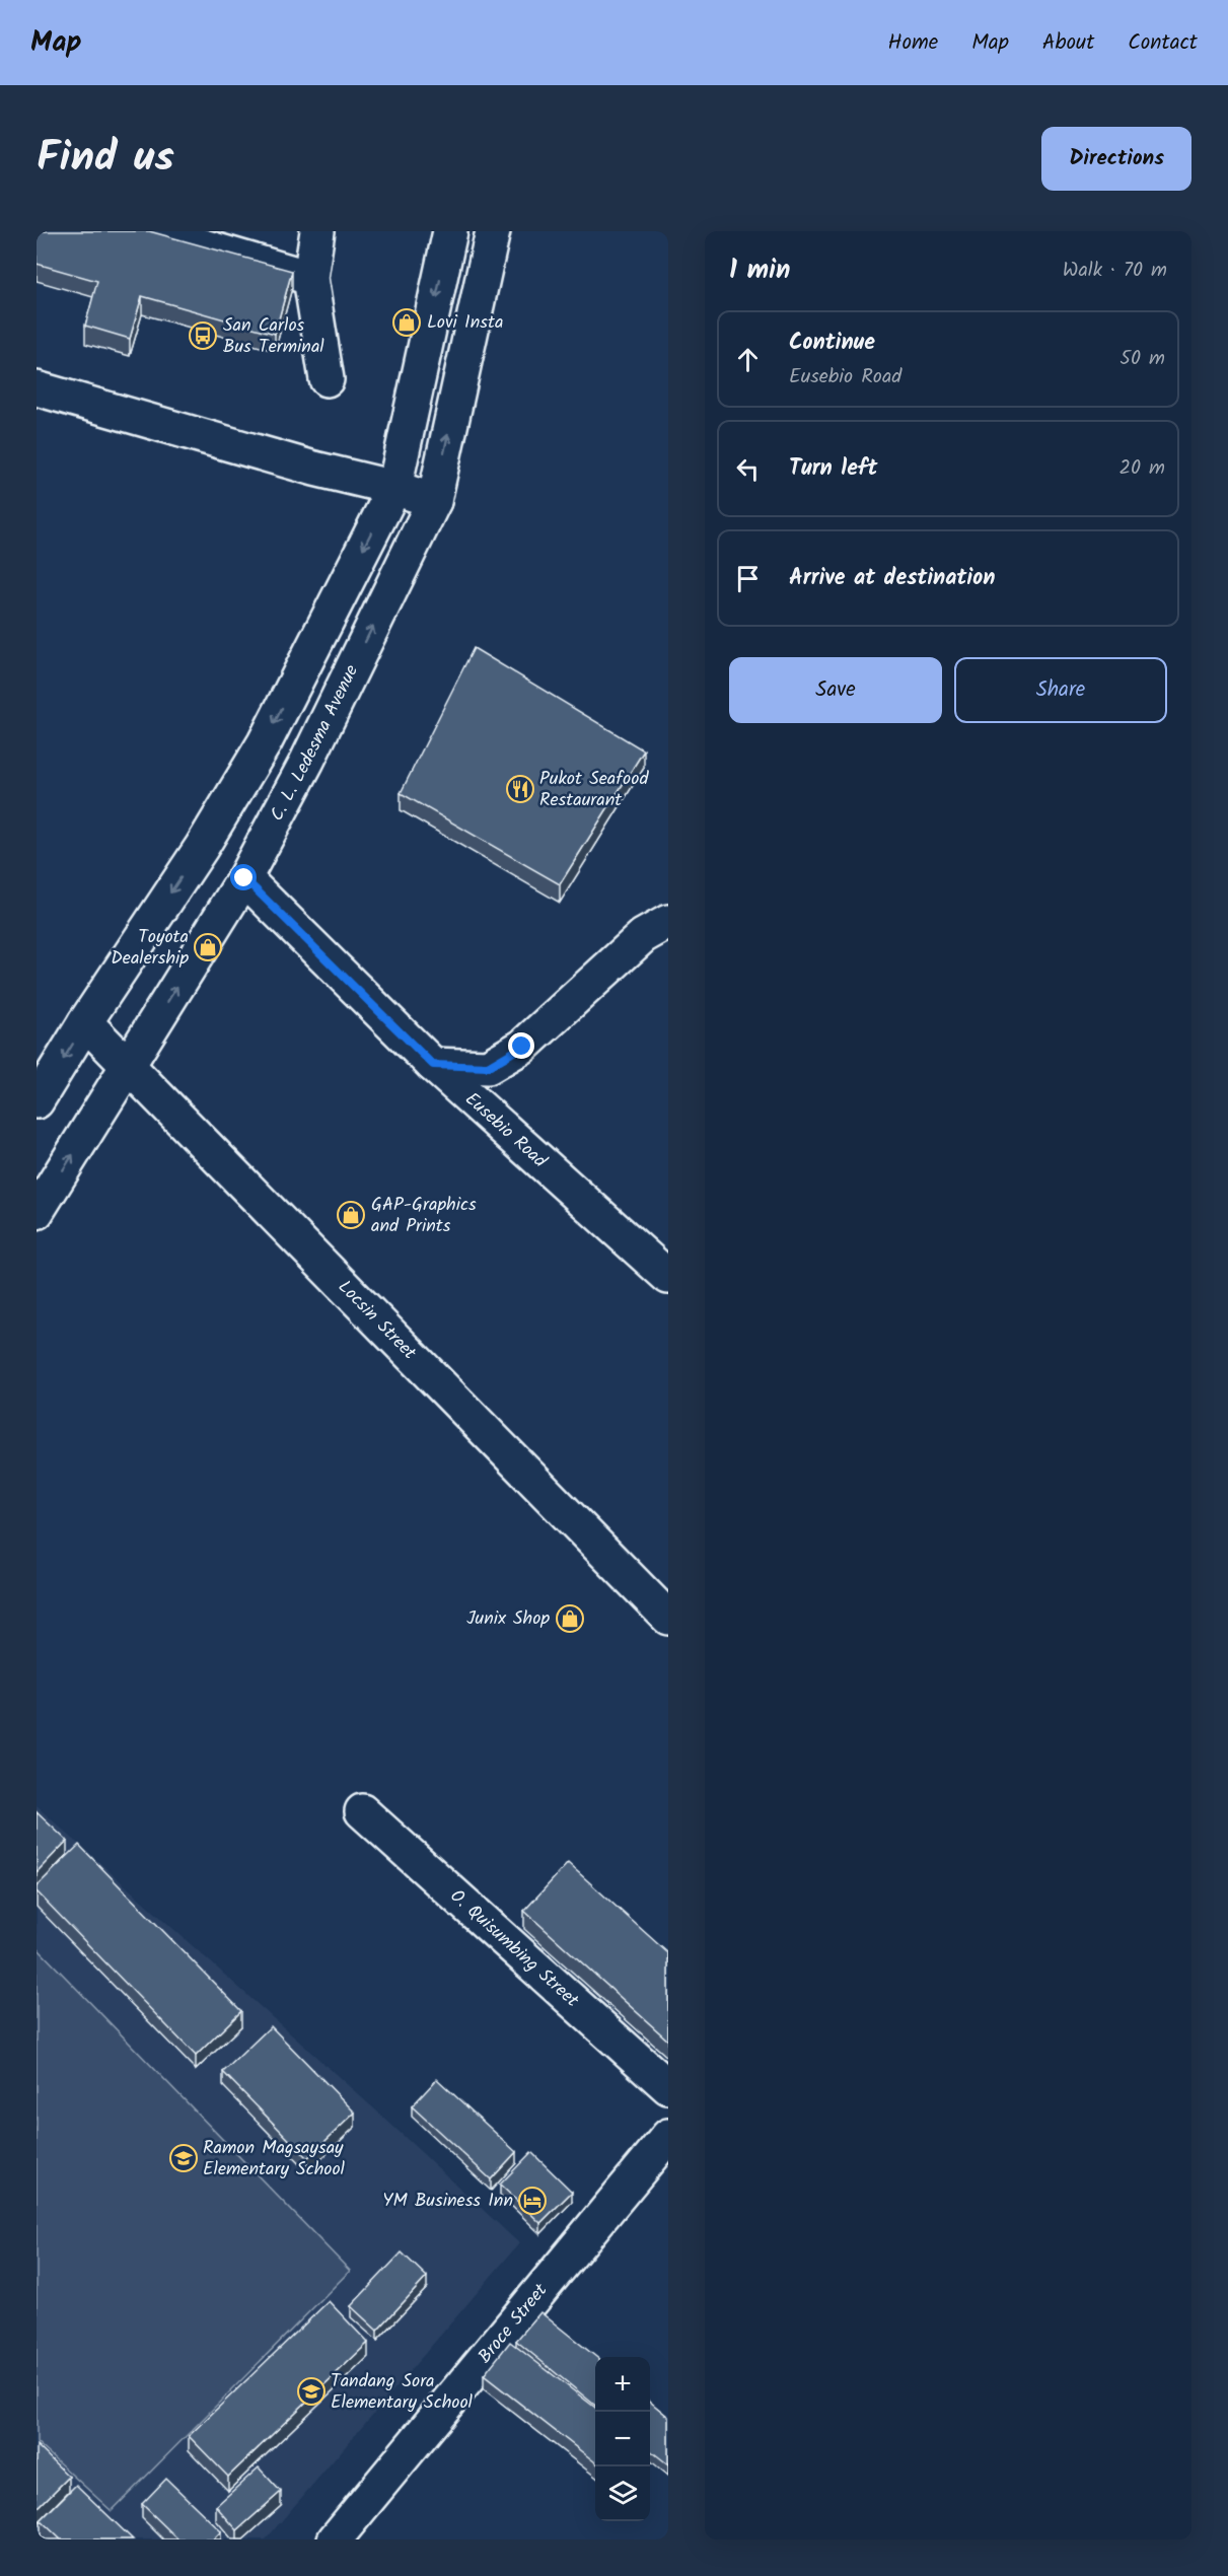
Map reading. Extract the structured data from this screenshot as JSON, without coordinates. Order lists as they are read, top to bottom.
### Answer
{
  "streets": {
    "main road": [
      "C. L. Ledesma Avenue",
      "Eusebio Road",
      "Locsin Street",
      "O. Quisumbing Street",
      "Broce Street"
    ]
  },
  "crossings": [
    ["C. L. Ledesma Avenue", "Eusebio Road"],
    ["C. L. Ledesma Avenue", "Locsin Street"]
  ],
  "places": {
    "shop": [
      "Lovi Insta",
      "Toyota Dealership",
      "GAP-Graphics and Prints",
      "Junix Shop"
    ],
    "bus stop": ["San Carlos Bus Terminal"],
    "restaurant": ["Pukot Seafood Restaurant"],
    "school or university": ["Ramon Magsaysay Elementary School", "Tandang Sora Elementary School"],
    "hotel": ["YM Business Inn"]
  },
  "page": {
    "header": "Map",
    "nav": [
      "Home",
      "Map",
      "About",
      "Contact"
    ],
    "title": "Find us",
    "buttons": [
      "Directions",
      ["Save", "Share"]
    ],
    "heading": ["1 min", "Walk · 70 m"],
    "list": [
      ["Continue", "Eusebio Road", "50 m"],
      ["Turn left", "20 m"],
      "Arrive at destination"
    ],
    "map_buttons": ["+", "−"]
  }
}
